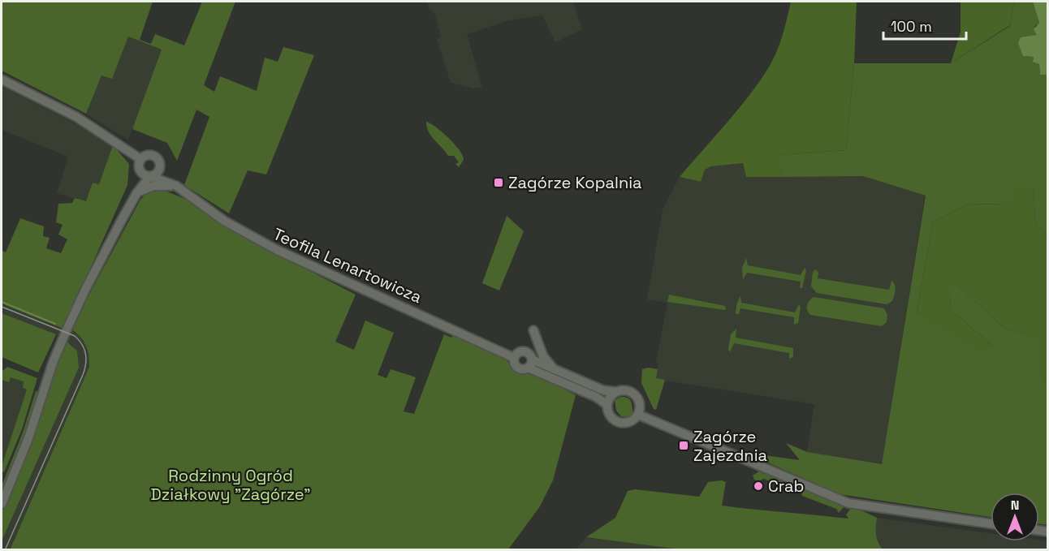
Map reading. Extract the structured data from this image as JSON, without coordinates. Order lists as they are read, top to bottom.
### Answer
{
  "streets": {
    "street": ["Teofila Lenartowicza"]
  },
  "parks": ["Rodzinny Ogród Działkowy \"Zagórze\""],
  "places": {
    "transit": ["Zagórze Kopalnia", "Zagórze Zajezdnia"],
    "other": ["Crab"]
  },
  "scale_bar": "100 m",
  "north": "top"
}
